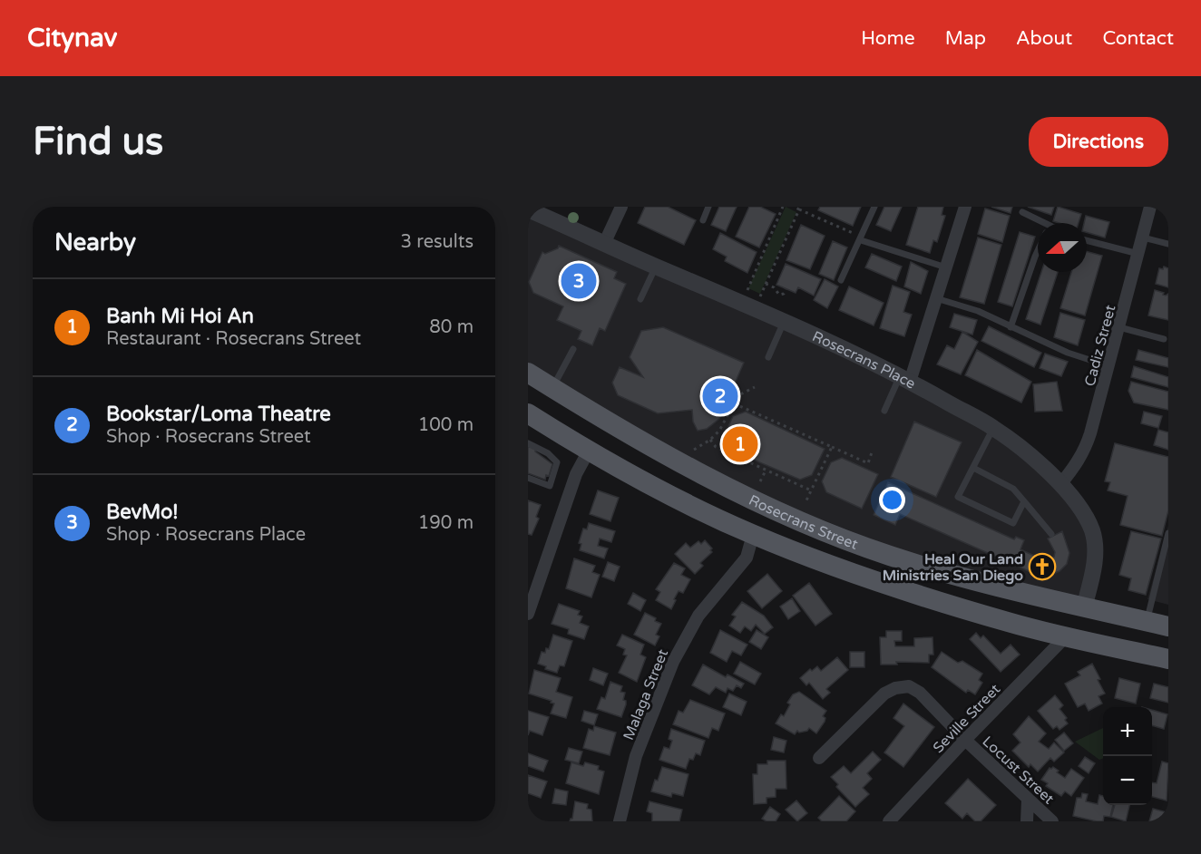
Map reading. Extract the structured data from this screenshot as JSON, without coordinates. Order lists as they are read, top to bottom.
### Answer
{
  "streets": {
    "main road": ["Rosecrans Street"],
    "street": [
      "Cadiz Street",
      "Rosecrans Place",
      "Malaga Street",
      "Seville Street",
      "Locust Street"
    ]
  },
  "crossings": [
    ["Cadiz Street", "Rosecrans Place"],
    ["Rosecrans Place", "Rosecrans Street"],
    ["Rosecrans Street", "Malaga Street"],
    ["Rosecrans Street", "Seville Street"],
    ["Seville Street", "Locust Street"]
  ],
  "places": {
    "church": ["Heal Our Land Ministries San Diego"]
  },
  "north": "left",
  "page": {
    "header": "Citynav",
    "nav": [
      "Home",
      "Map",
      "About",
      "Contact"
    ],
    "buttons": "Directions",
    "title": "Find us",
    "heading": ["Nearby", "3 results"],
    "pins": ["3", "2", "1"],
    "list": [
      {
        "mark": "1",
        "name": "Banh Mi Hoi An",
        "note": "Restaurant · Rosecrans Street",
        "value": "80 m"
      },
      {
        "mark": "2",
        "name": "Bookstar/Loma Theatre",
        "note": "Shop · Rosecrans Street",
        "value": "100 m"
      },
      {
        "mark": "3",
        "name": "BevMo!",
        "note": "Shop · Rosecrans Place",
        "value": "190 m"
      }
    ],
    "map_buttons": ["+", "−"]
  }
}
